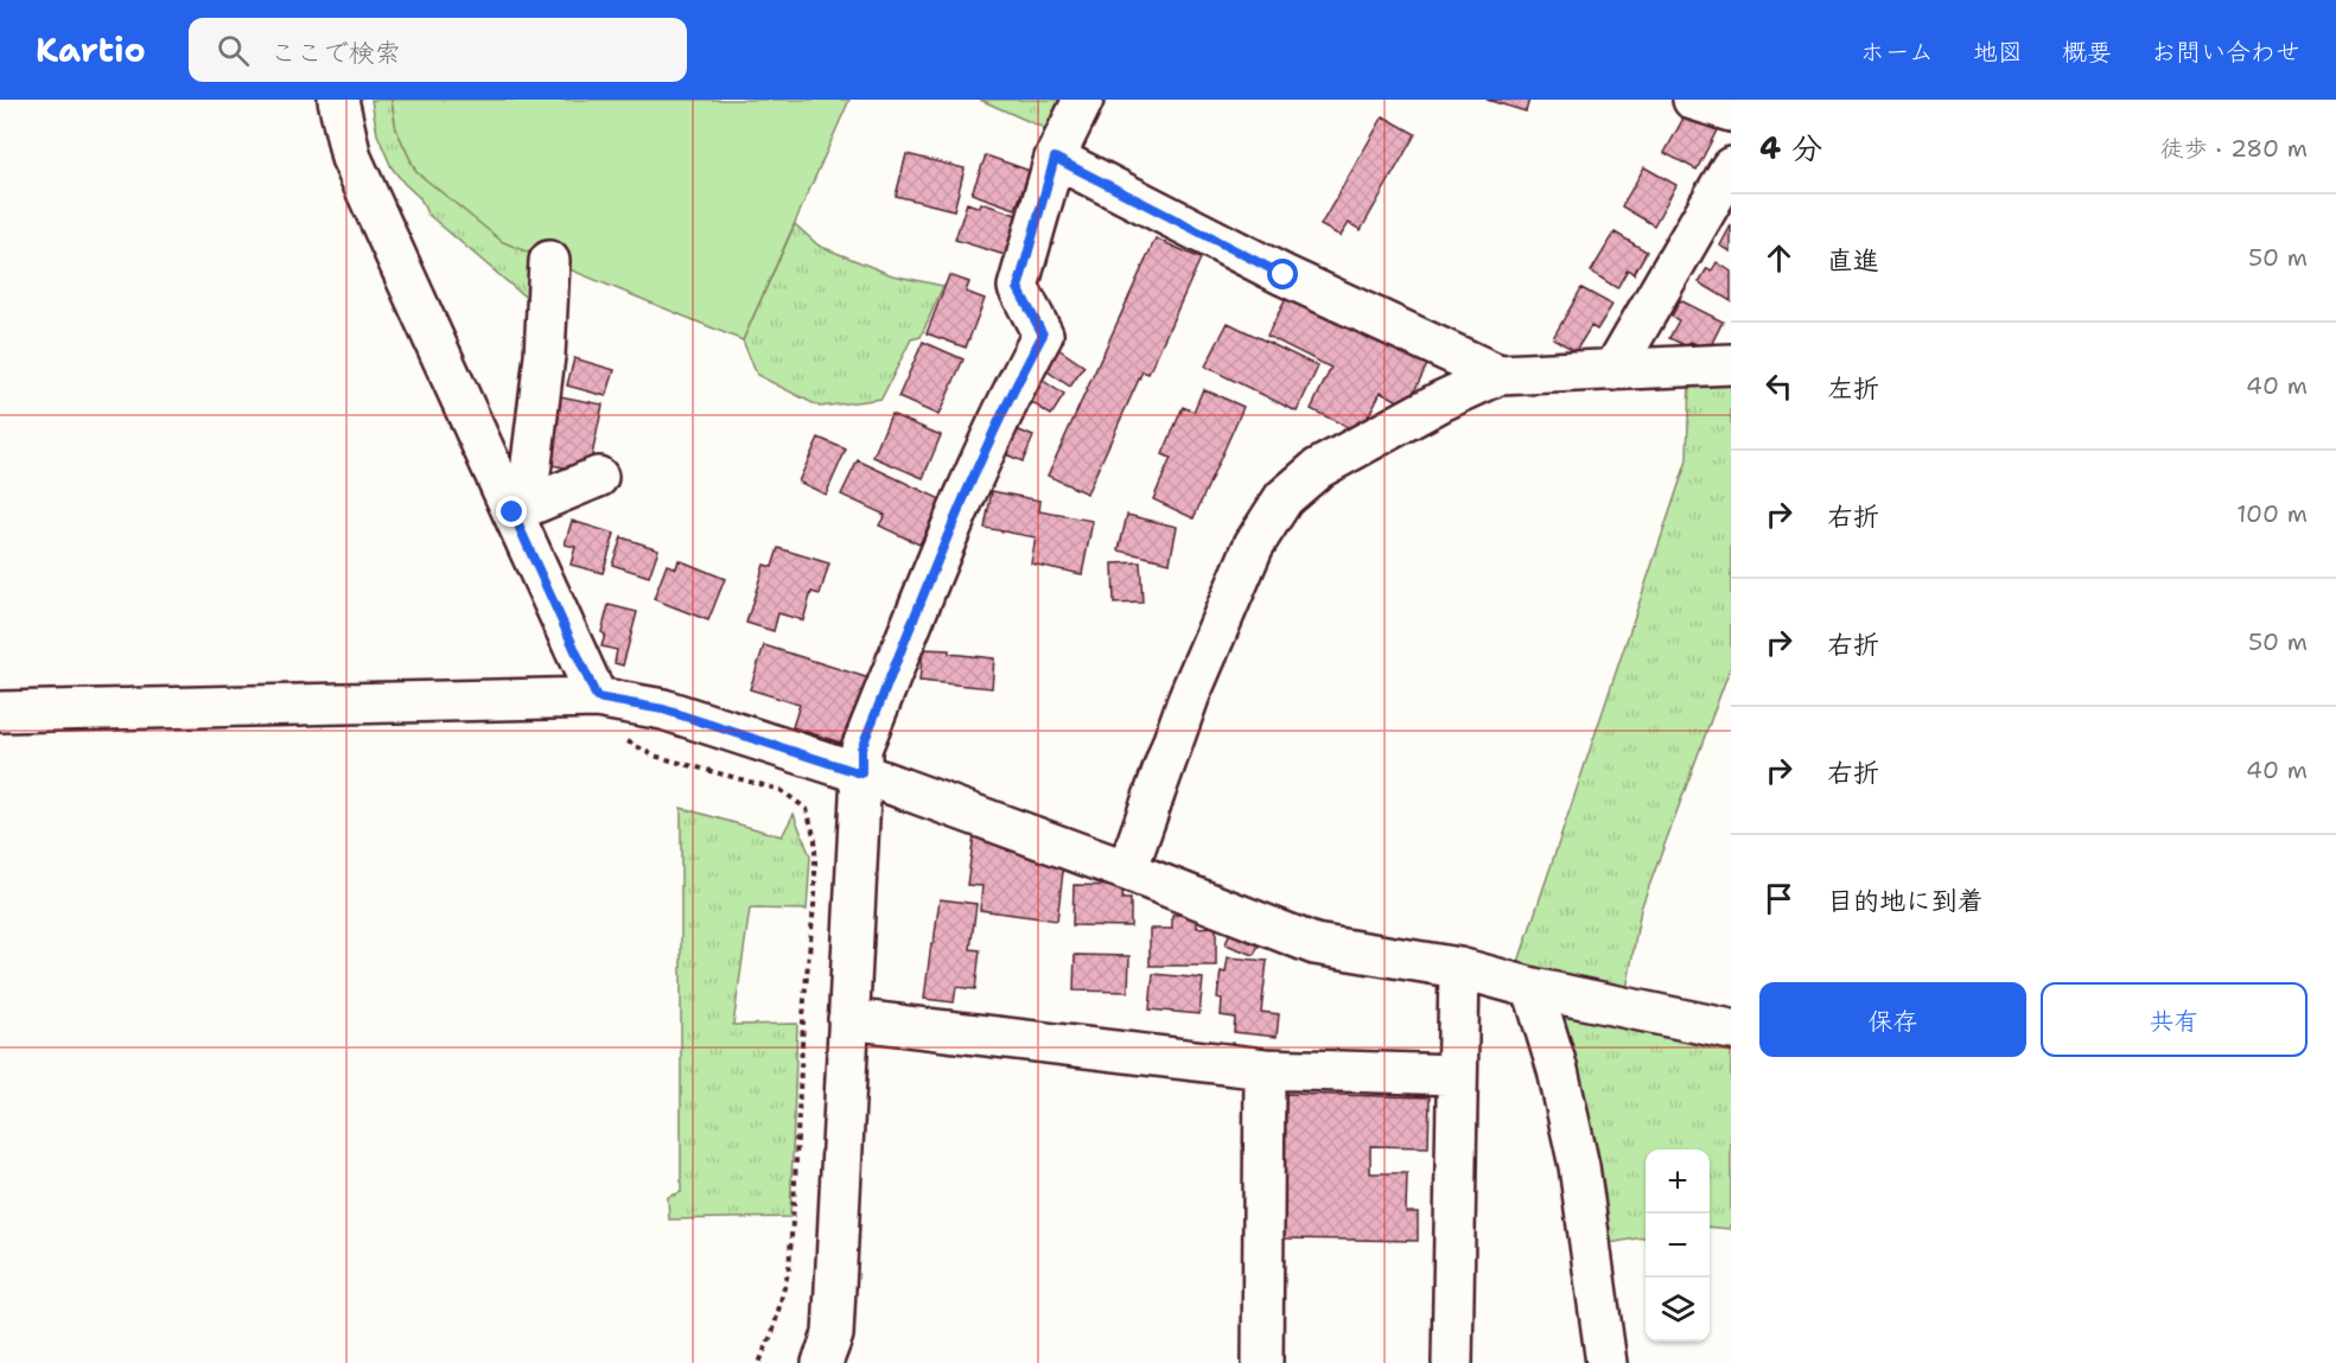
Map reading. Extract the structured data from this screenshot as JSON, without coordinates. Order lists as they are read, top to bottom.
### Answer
{
  "page": {
    "header": "Kartio",
    "search": "ここで検索",
    "nav": [
      "ホーム",
      "地図",
      "概要",
      "お問い合わせ"
    ],
    "heading": ["4 分", "徒歩 · 280 m"],
    "list": [
      ["直進", "50 m"],
      ["左折", "40 m"],
      ["右折", "100 m"],
      ["右折", "50 m"],
      ["右折", "40 m"],
      "目的地に到着"
    ],
    "buttons": ["保存", "共有"],
    "map_buttons": ["+", "−"]
  }
}
